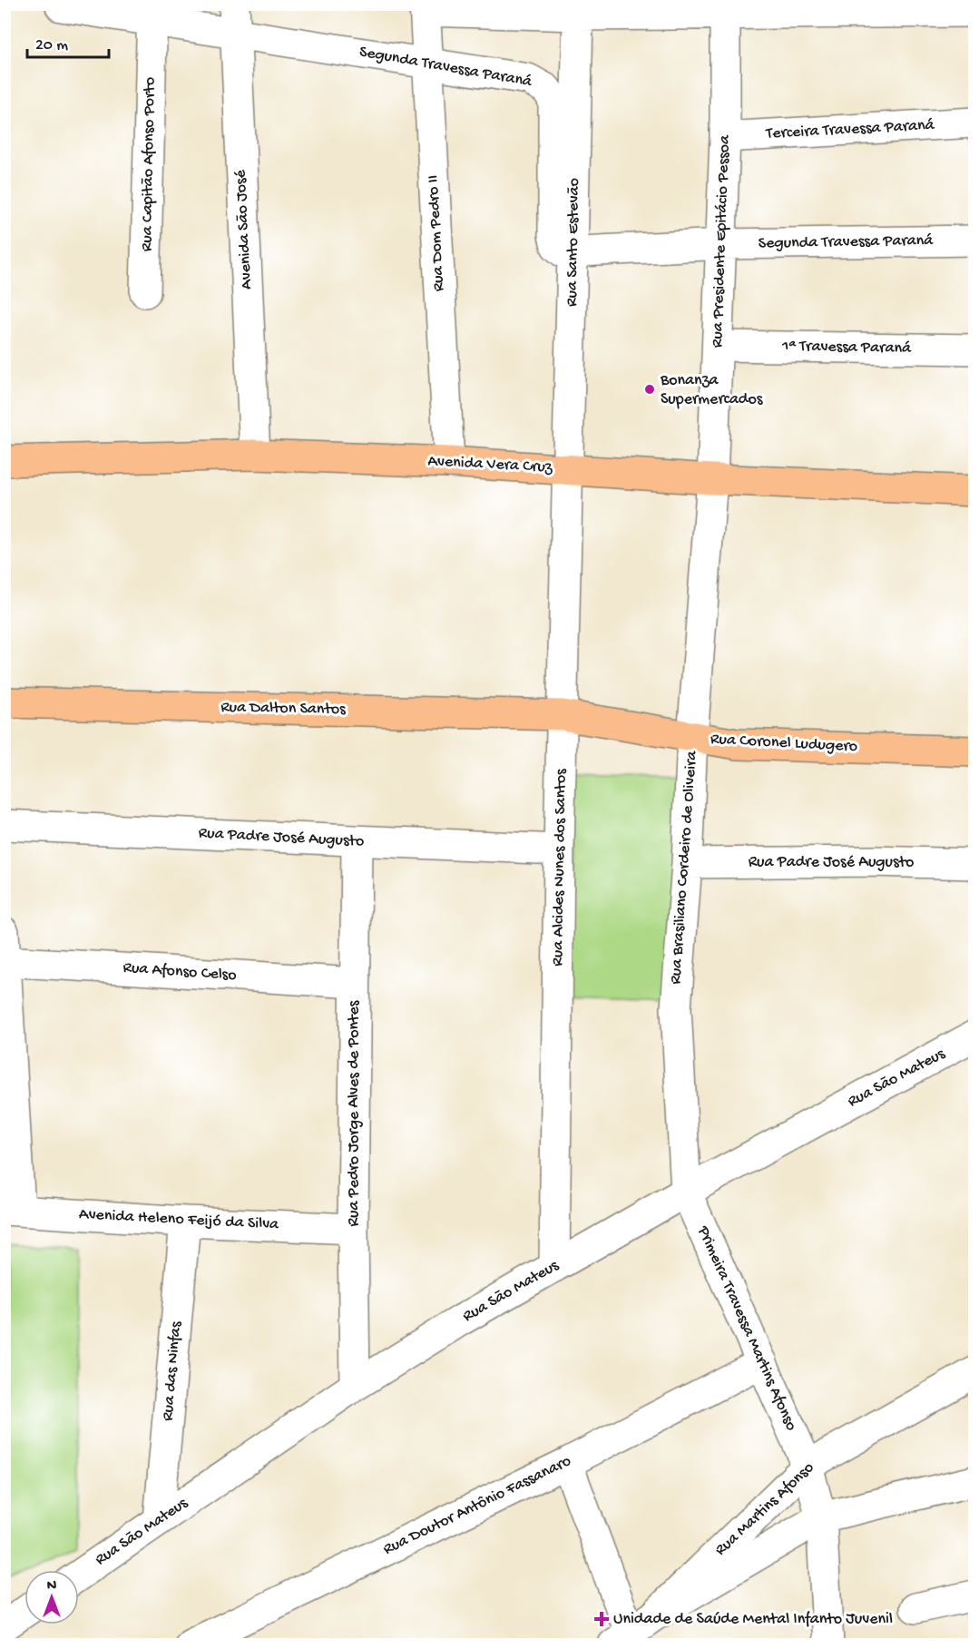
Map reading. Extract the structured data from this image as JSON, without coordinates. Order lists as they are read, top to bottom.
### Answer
{
  "streets": {
    "main road": ["Avenida Vera Cruz", "Rua Dalton Santos", "Rua Coronel Ludugero"],
    "street": [
      "Segunda Travessa Paraná",
      "Terceira Travessa Paraná",
      "Rua Capitão Afonso Porto",
      "Avenida São José",
      "Rua Dom Pedro II",
      "Rua Presidente Epitácio Pessoa",
      "Rua Santo Estevão",
      "1ª Travessa Paraná",
      "Rua Padre José Augusto",
      "Rua Alcides Nunes dos Santos",
      "Rua Brasiliano Cordeiro de Oliveira",
      "Rua Afonso Celso",
      "Rua São Mateus",
      "Rua Pedro Jorge Alves de Pontes",
      "Avenida Heleno Feijó da Silva",
      "Primeira Travessa Martins Afonso",
      "Rua das Ninfas",
      "Rua Doutor Antônio Fassanaro",
      "Rua Martins Afonso"
    ]
  },
  "crossings": [
    ["Segunda Travessa Paraná", "Rua Capitão Afonso Porto"],
    ["Segunda Travessa Paraná", "Avenida São José"],
    ["Segunda Travessa Paraná", "Rua Dom Pedro II"],
    ["Segunda Travessa Paraná", "Rua Presidente Epitácio Pessoa"],
    ["Segunda Travessa Paraná", "Rua Santo Estevão"],
    ["Terceira Travessa Paraná", "Rua Presidente Epitácio Pessoa"],
    ["Avenida São José", "Avenida Vera Cruz"],
    ["Rua Dom Pedro II", "Avenida Vera Cruz"],
    ["Rua Presidente Epitácio Pessoa", "1ª Travessa Paraná"],
    ["Rua Presidente Epitácio Pessoa", "Avenida Vera Cruz"],
    ["Rua Presidente Epitácio Pessoa", "Rua Brasiliano Cordeiro de Oliveira"],
    ["Rua Santo Estevão", "Avenida Vera Cruz"],
    ["Rua Santo Estevão", "Rua Alcides Nunes dos Santos"],
    ["Avenida Vera Cruz", "Rua Alcides Nunes dos Santos"],
    ["Avenida Vera Cruz", "Rua Brasiliano Cordeiro de Oliveira"],
    ["Rua Dalton Santos", "Rua Coronel Ludugero"],
    ["Rua Dalton Santos", "Rua Alcides Nunes dos Santos"],
    ["Rua Coronel Ludugero", "Rua Alcides Nunes dos Santos"],
    ["Rua Coronel Ludugero", "Rua Brasiliano Cordeiro de Oliveira"],
    ["Rua Padre José Augusto", "Rua Alcides Nunes dos Santos"],
    ["Rua Padre José Augusto", "Rua Brasiliano Cordeiro de Oliveira"],
    ["Rua Padre José Augusto", "Rua Pedro Jorge Alves de Pontes"],
    ["Rua Alcides Nunes dos Santos", "Rua São Mateus"],
    ["Rua Brasiliano Cordeiro de Oliveira", "Rua São Mateus"],
    ["Rua Brasiliano Cordeiro de Oliveira", "Primeira Travessa Martins Afonso"],
    ["Rua Afonso Celso", "Rua Pedro Jorge Alves de Pontes"],
    ["Rua São Mateus", "Rua Pedro Jorge Alves de Pontes"],
    ["Rua São Mateus", "Primeira Travessa Martins Afonso"],
    ["Rua São Mateus", "Rua das Ninfas"],
    ["Rua Pedro Jorge Alves de Pontes", "Avenida Heleno Feijó da Silva"],
    ["Avenida Heleno Feijó da Silva", "Rua das Ninfas"],
    ["Primeira Travessa Martins Afonso", "Rua Doutor Antônio Fassanaro"],
    ["Primeira Travessa Martins Afonso", "Rua Martins Afonso"]
  ],
  "places": {
    "other": ["Bonanza Supermercados"],
    "health": ["Unidade de Saúde Mental Infanto Juvenil"]
  },
  "scale_bar": "20 m",
  "north": "top"
}
